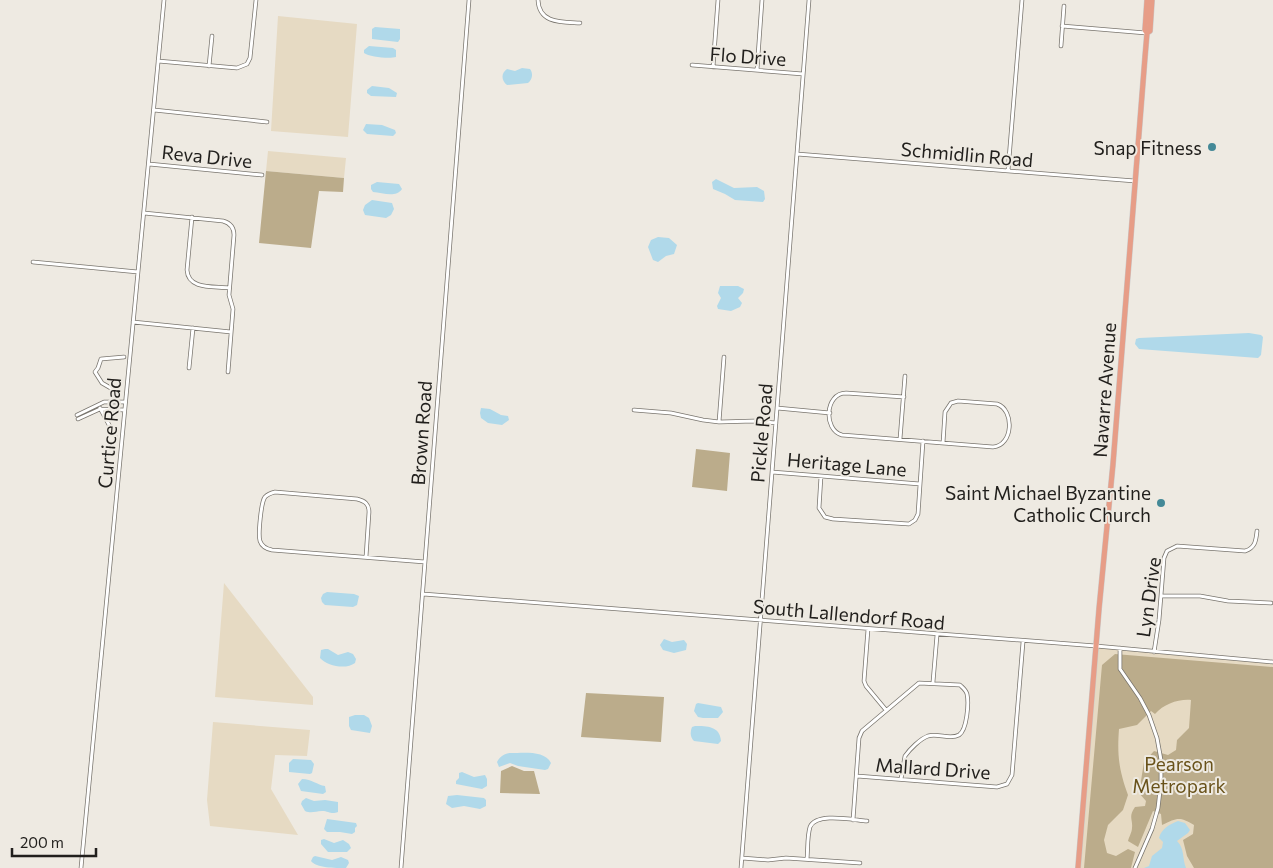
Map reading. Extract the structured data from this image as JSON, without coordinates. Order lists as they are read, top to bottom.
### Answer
{
  "streets": {
    "highway": ["Navarre Avenue"],
    "street": [
      "Flo Drive",
      "Schmidlin Road",
      "Reva Drive",
      "Curtice Road",
      "Brown Road",
      "Pickle Road",
      "Heritage Lane",
      "Lyn Drive",
      "South Lallendorf Road",
      "Mallard Drive"
    ]
  },
  "crossings": [
    ["Flo Drive", "Pickle Road"],
    ["Schmidlin Road", "Navarre Avenue"],
    ["Schmidlin Road", "Pickle Road"],
    ["Reva Drive", "Curtice Road"],
    ["Navarre Avenue", "South Lallendorf Road"],
    ["Brown Road", "South Lallendorf Road"],
    ["Pickle Road", "Heritage Lane"],
    ["Pickle Road", "South Lallendorf Road"],
    ["Lyn Drive", "South Lallendorf Road"],
    ["South Lallendorf Road", "Mallard Drive"]
  ],
  "parks": ["Pearson Metropark"],
  "places": ["Snap Fitness", "Saint Michael Byzantine Catholic Church"],
  "scale_bar": "200 m"
}
